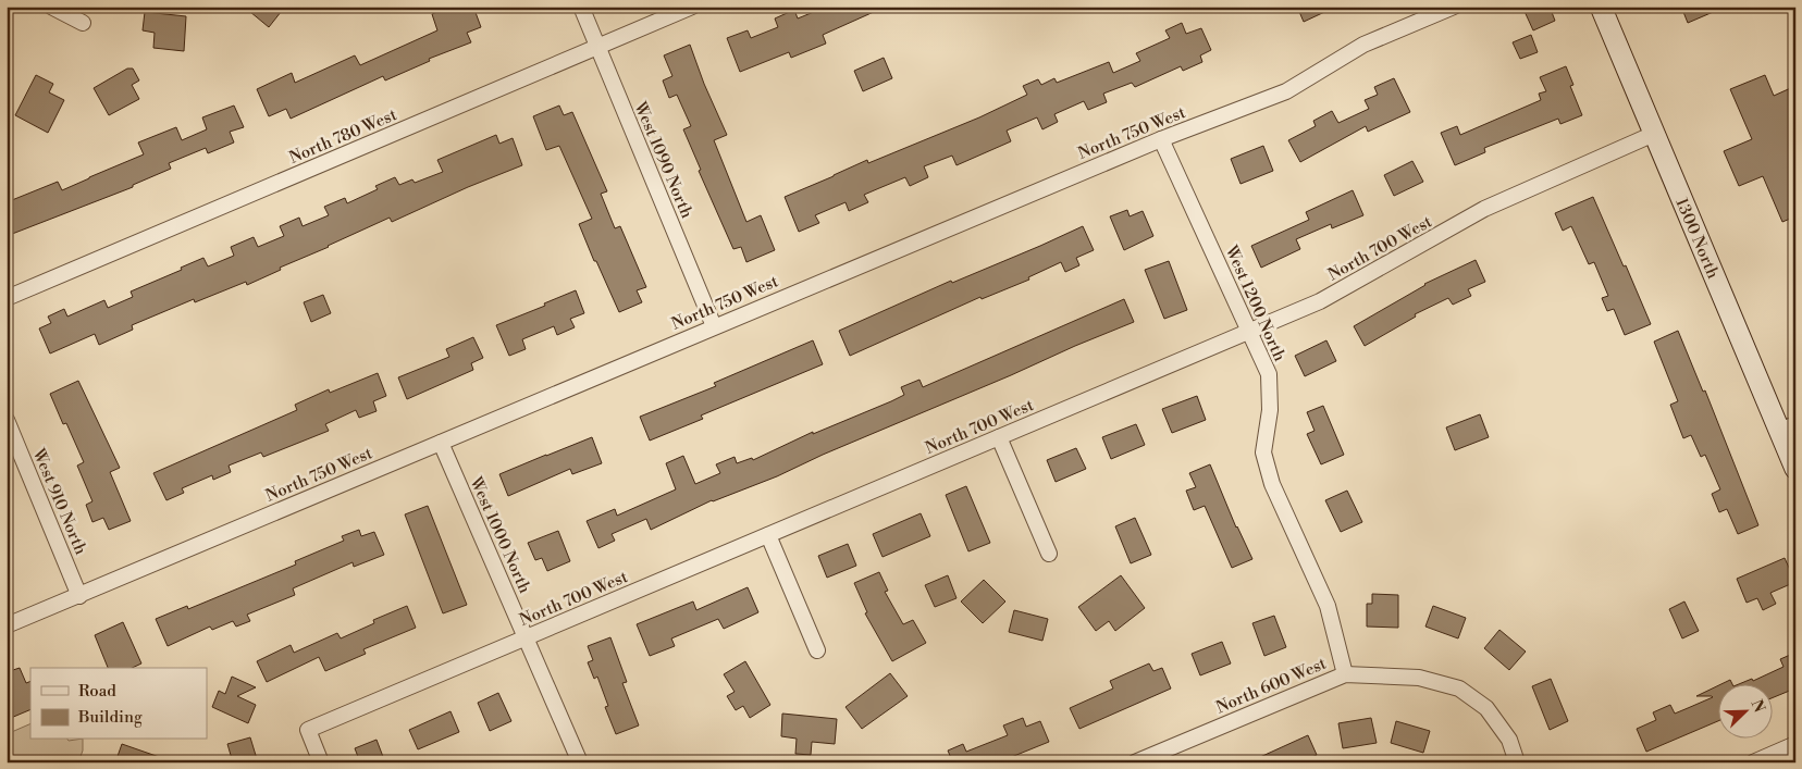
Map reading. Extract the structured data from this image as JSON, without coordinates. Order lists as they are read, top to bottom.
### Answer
{
  "streets": {
    "street": [
      "North 750 West",
      "North 780 West",
      "West 1090 North",
      "1300 North",
      "North 700 West",
      "West 1200 North",
      "West 910 North",
      "West 1000 North",
      "North 600 West"
    ]
  },
  "crossings": [
    ["North 750 West", "West 1090 North"],
    ["North 750 West", "West 1200 North"],
    ["North 750 West", "West 910 North"],
    ["North 750 West", "West 1000 North"],
    ["North 780 West", "West 1090 North"],
    ["1300 North", "North 700 West"],
    ["North 700 West", "West 1200 North"],
    ["North 700 West", "West 1000 North"],
    ["West 1200 North", "North 600 West"]
  ],
  "legend": ["Road", "Building"],
  "north": "top right"
}
